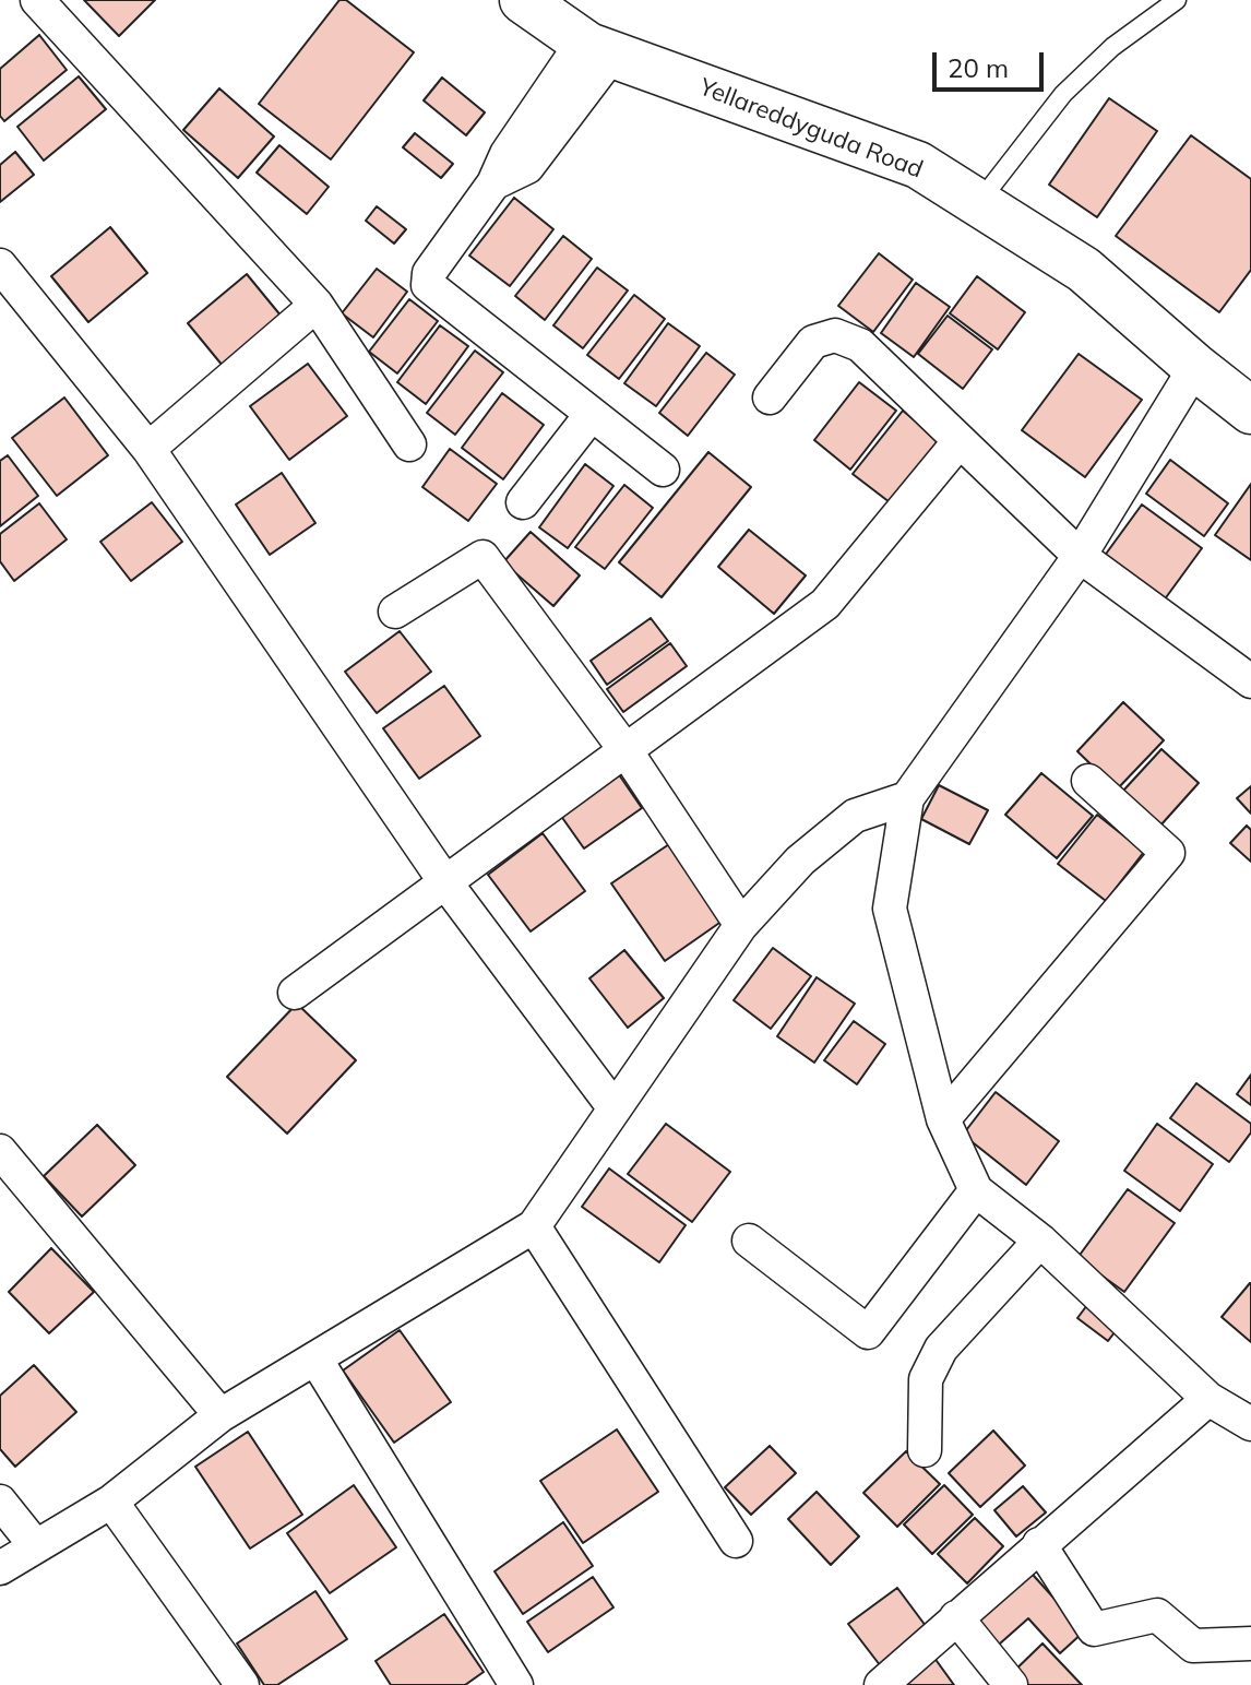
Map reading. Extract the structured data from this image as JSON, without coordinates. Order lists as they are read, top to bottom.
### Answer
{
  "streets": {
    "street": ["Yellareddyguda Road"]
  },
  "scale_bar": "20 m"
}
